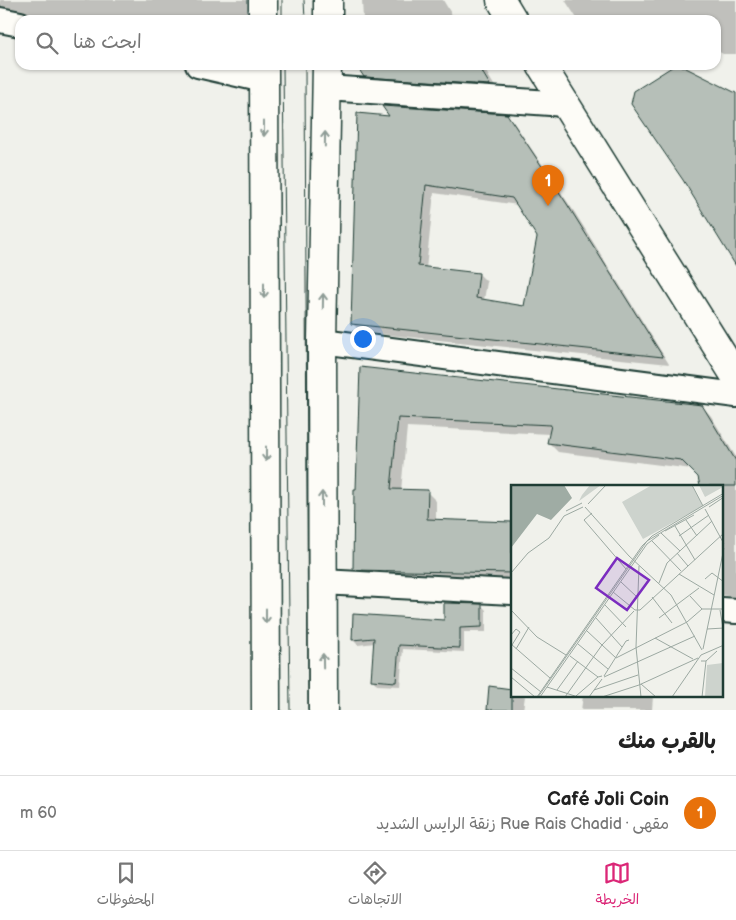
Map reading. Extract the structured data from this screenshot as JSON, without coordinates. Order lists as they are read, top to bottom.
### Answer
{
  "page": {
    "search": "ابحث هنا",
    "pins": "1",
    "heading": "بالقرب منك",
    "list": [
      {
        "mark": "1",
        "name": "Café Joli Coin",
        "note": "مقهى · Rue Rais Chadid زنقة الرايس الشديد",
        "value": "60 m"
      }
    ],
    "nav": ["الخريطة", "الاتجاهات", "المحفوظات"]
  }
}
